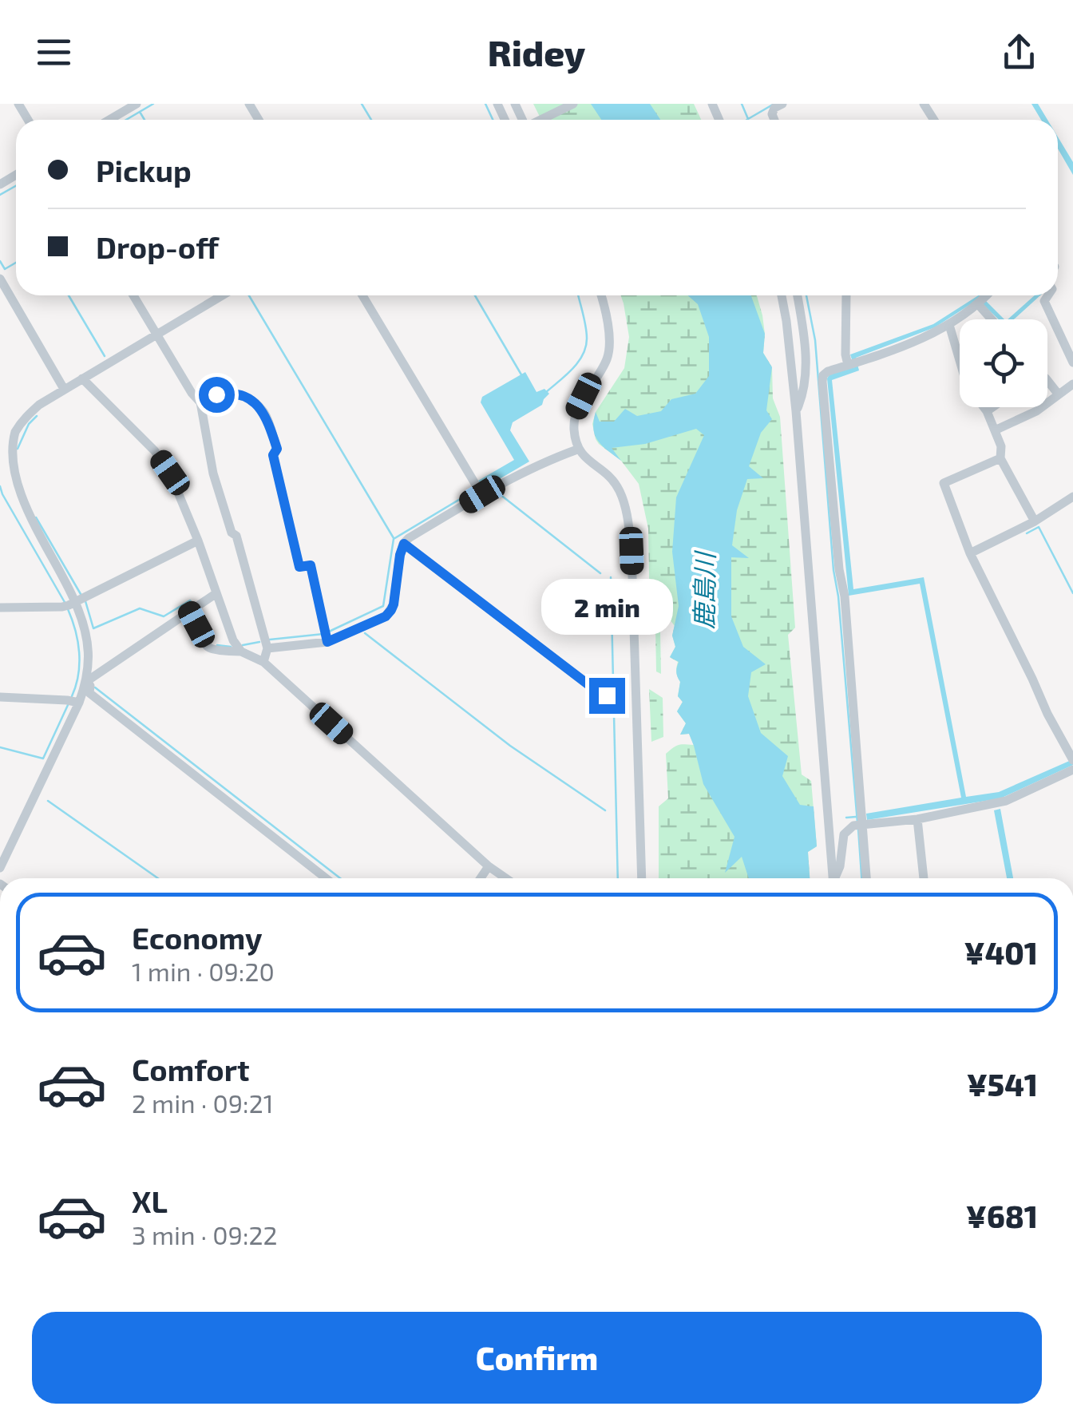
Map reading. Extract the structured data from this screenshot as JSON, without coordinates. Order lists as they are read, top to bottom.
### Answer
{
  "water": ["鹿島川"],
  "page": {
    "header": "Ridey",
    "banner": ["Pickup", "Drop-off"],
    "bubble": "2 min",
    "list": [
      {
        "name": "Economy",
        "note": "1 min · 09:20",
        "value": "¥401"
      },
      {
        "name": "Comfort",
        "note": "2 min · 09:21",
        "value": "¥541"
      },
      {
        "name": "XL",
        "note": "3 min · 09:22",
        "value": "¥681"
      }
    ],
    "buttons": "Confirm"
  }
}
